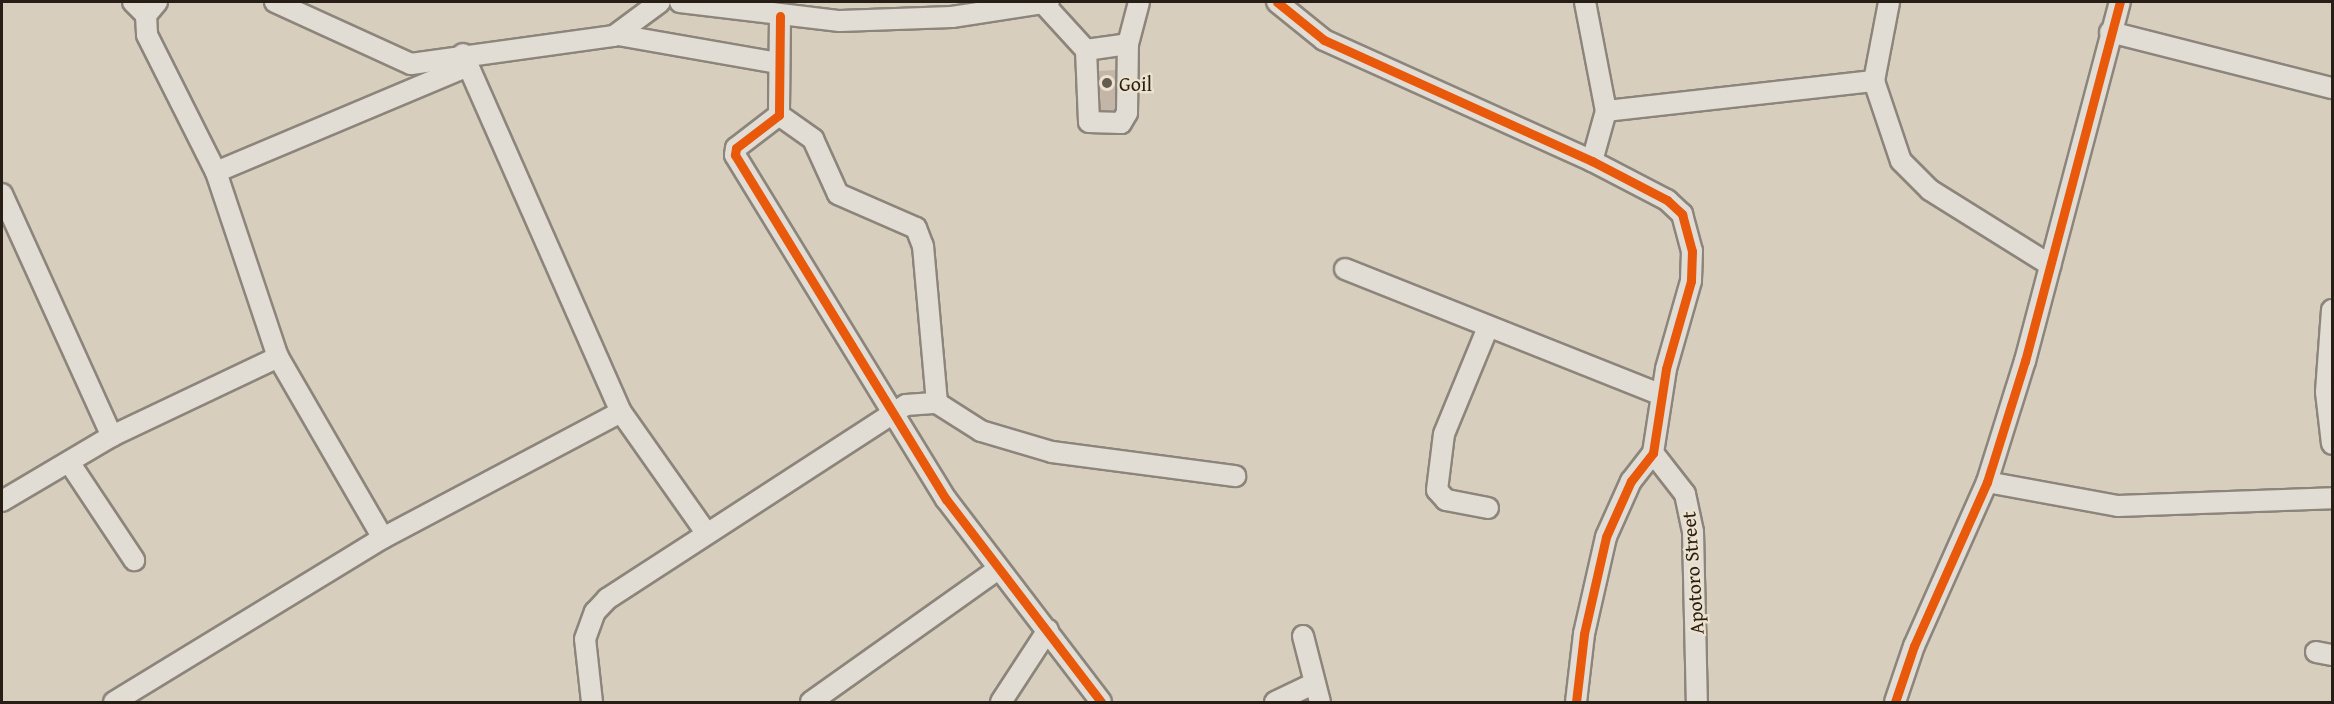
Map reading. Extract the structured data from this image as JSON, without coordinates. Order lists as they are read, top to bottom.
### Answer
{
  "streets": {
    "street": ["Apotoro Street"]
  },
  "places": ["Goil"]
}
